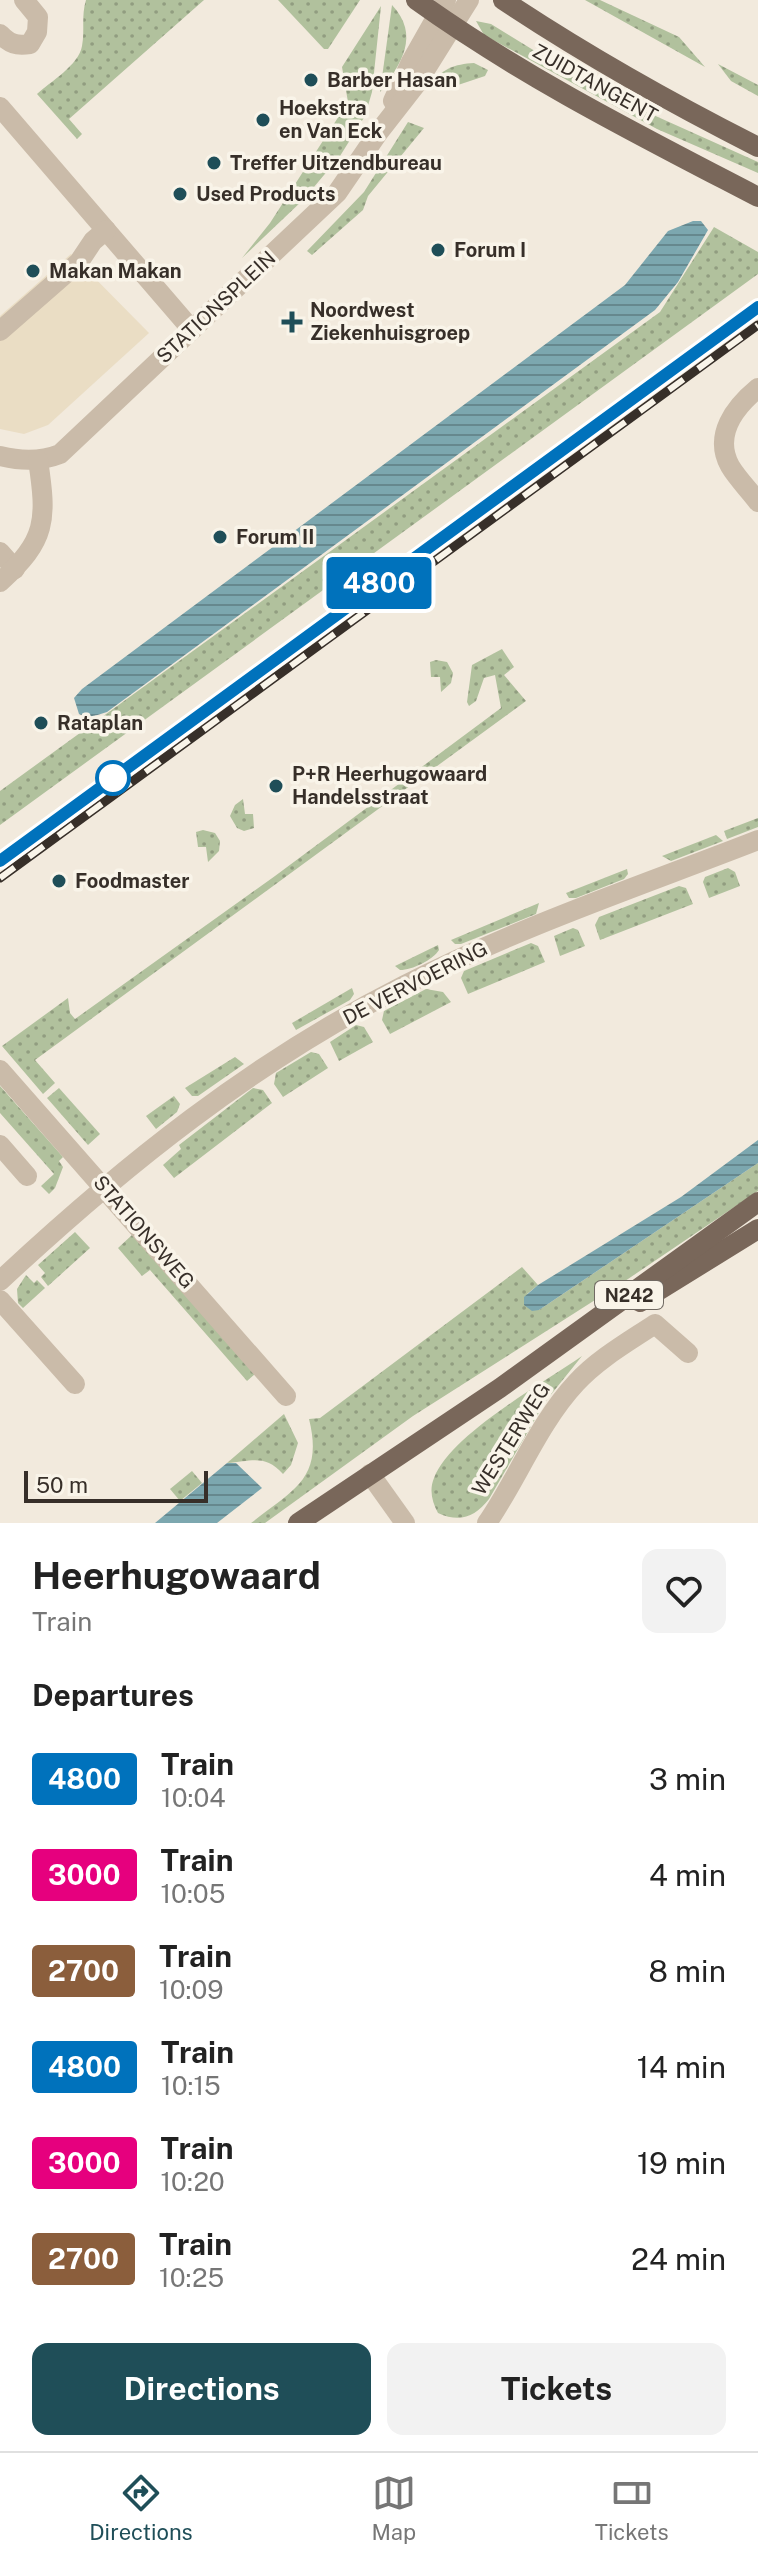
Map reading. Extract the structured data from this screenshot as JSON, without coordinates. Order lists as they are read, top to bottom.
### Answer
{
  "streets": {
    "main road": ["ZUIDTANGENT", "N242", "WESTERWEG"],
    "street": ["STATIONSPLEIN", "DE VERVOERING", "STATIONSWEG"]
  },
  "crossings": [
    ["ZUIDTANGENT", "STATIONSPLEIN"],
    ["DE VERVOERING", "STATIONSWEG"]
  ],
  "places": {
    "other": [
      "Barber Hasan",
      "Hoekstra en Van Eck",
      "Treffer Uitzendbureau",
      "Used Products",
      "Forum I",
      "Makan Makan",
      "Forum II",
      "Rataplan",
      "P+R Heerhugowaard Handelsstraat",
      "Foodmaster"
    ],
    "health": ["Noordwest Ziekenhuisgroep"]
  },
  "scale_bar": "50 m",
  "page": {
    "on_map": "4800",
    "scale": "50 m",
    "heading": [
      ["Heerhugowaard", "Train"],
      "Departures"
    ],
    "list": [
      {
        "mark": "4800",
        "name": "Train",
        "note": "10:04",
        "value": "3 min"
      },
      {
        "mark": "3000",
        "name": "Train",
        "note": "10:05",
        "value": "4 min"
      },
      {
        "mark": "2700",
        "name": "Train",
        "note": "10:09",
        "value": "8 min"
      },
      {
        "mark": "4800",
        "name": "Train",
        "note": "10:15",
        "value": "14 min"
      },
      {
        "mark": "3000",
        "name": "Train",
        "note": "10:20",
        "value": "19 min"
      },
      {
        "mark": "2700",
        "name": "Train",
        "note": "10:25",
        "value": "24 min"
      }
    ],
    "buttons": ["Directions", "Tickets"],
    "tabs": ["Directions", "Map", "Tickets"]
  }
}
